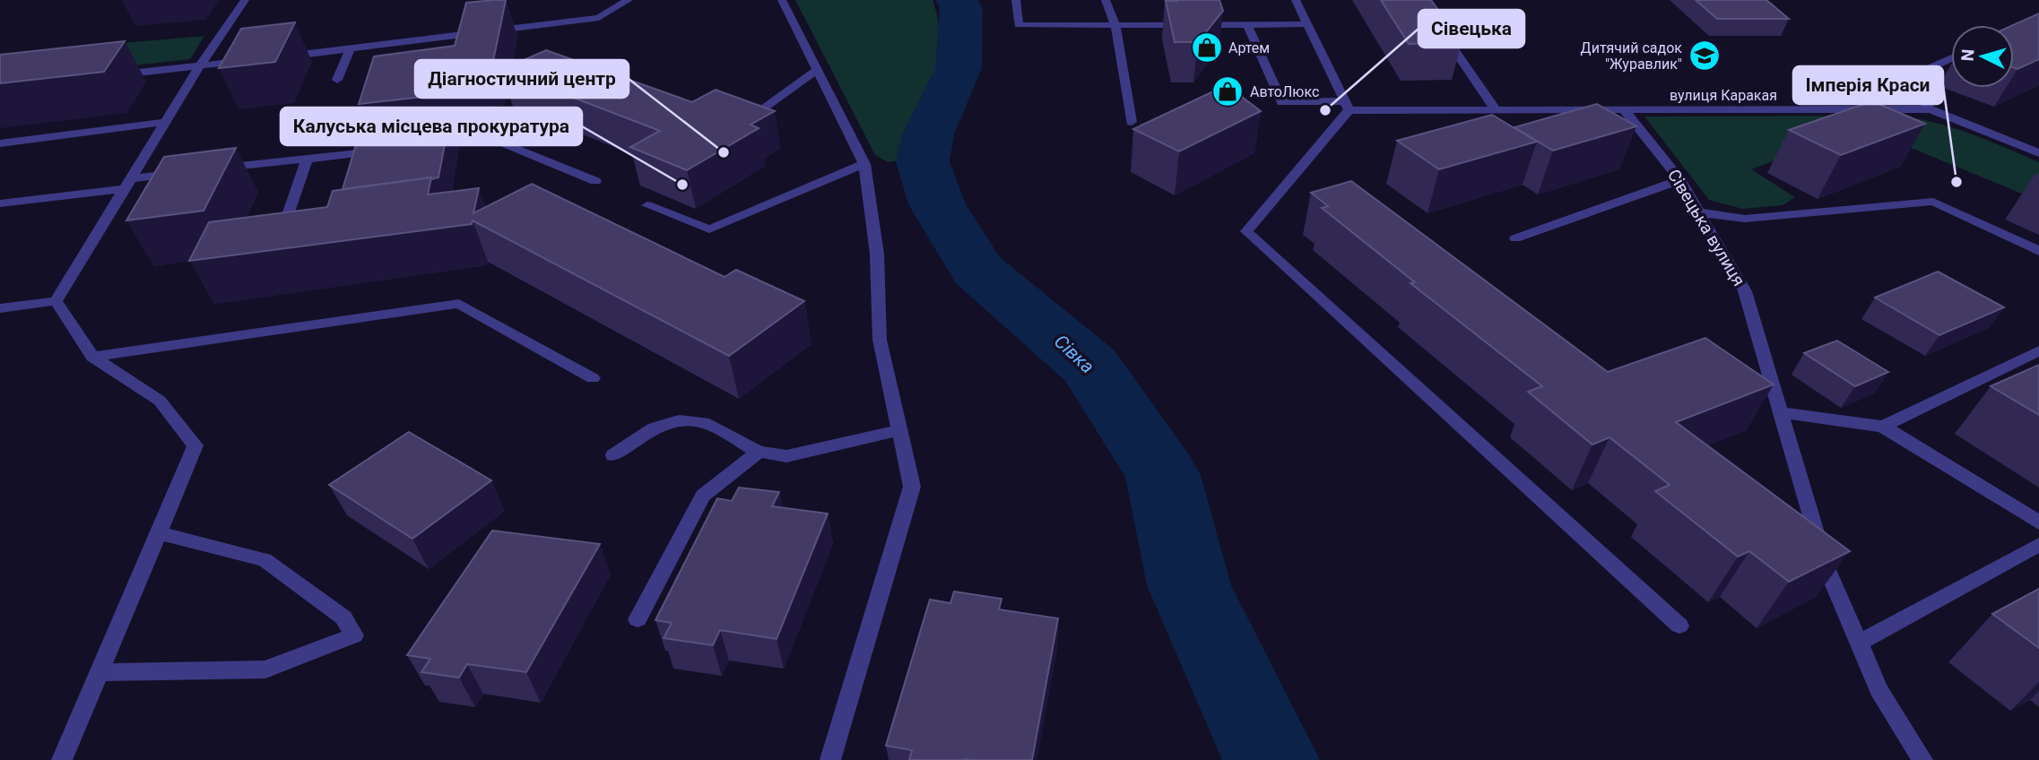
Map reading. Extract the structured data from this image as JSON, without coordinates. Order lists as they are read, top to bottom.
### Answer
{
  "streets": {
    "street": ["вулиця Каракая", "Сівецька вулиця"]
  },
  "crossings": [
    ["вулиця Каракая", "Сівецька вулиця"]
  ],
  "water": ["Сівка"],
  "places": {
    "shop": ["Артем", "АвтоЛюкс"],
    "school or university": ["Дитячий садок \"Журавлик\""],
    "other": [
      "Сівецька",
      "Діагностичний центр",
      "Імперія Краси",
      "Калуська місцева прокуратура"
    ]
  },
  "north": "left"
}
